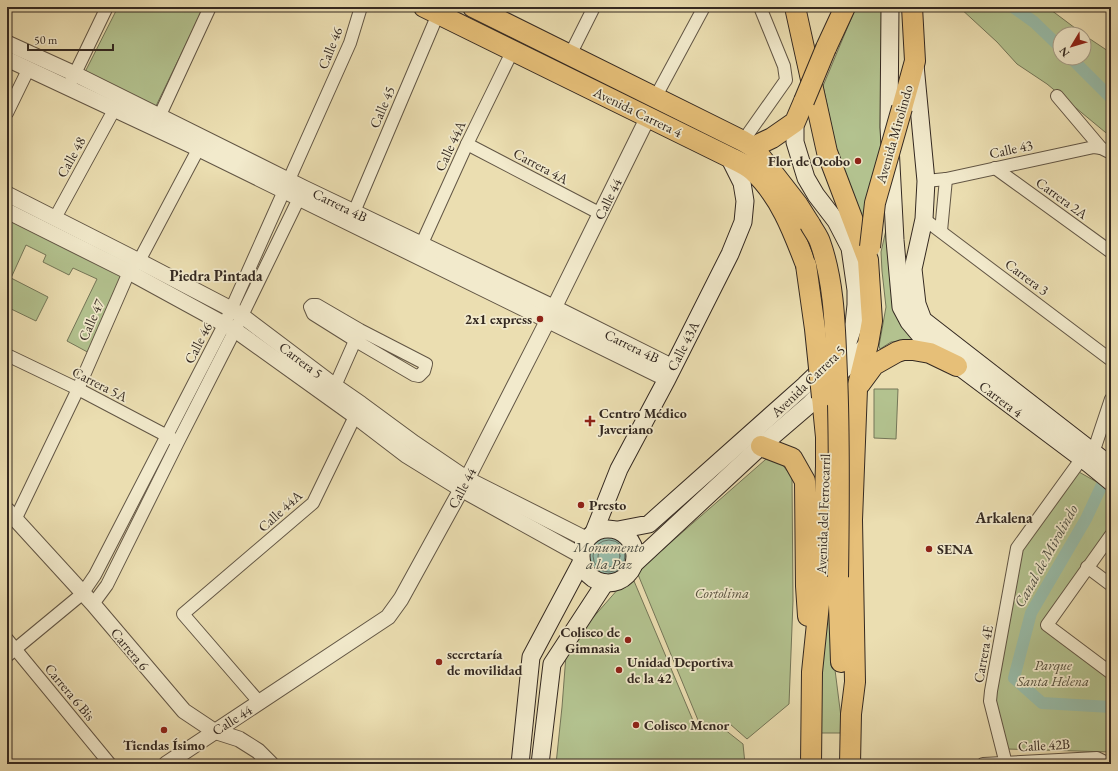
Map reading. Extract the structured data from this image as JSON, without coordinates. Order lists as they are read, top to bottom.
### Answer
{
  "streets": {
    "main road": [
      "Avenida Carrera 4",
      "Avenida Mirolindo",
      "Calle 43A",
      "Avenida Carrera 5",
      "Carrera 4",
      "Avenida del Ferrocarril"
    ],
    "street": [
      "Calle 46",
      "Calle 45",
      "Calle 44A",
      "Calle 43",
      "Calle 48",
      "Carrera 4A",
      "Carrera 2A",
      "Calle 44",
      "Carrera 4B",
      "Carrera 3",
      "Calle 47",
      "Carrera 5",
      "Carrera 5A",
      "Carrera 6",
      "Carrera 4E",
      "Carrera 6 Bis",
      "Calle 42B"
    ]
  },
  "crossings": [
    ["Calle 46", "Carrera 4B"],
    ["Calle 46", "Carrera 5"],
    ["Calle 46", "Carrera 5A"],
    ["Calle 46", "Carrera 6"],
    ["Calle 46", "Carrera 6 Bis"],
    ["Calle 45", "Avenida Carrera 4"],
    ["Calle 45", "Carrera 4B"],
    ["Avenida Carrera 4", "Calle 44A"],
    ["Avenida Carrera 4", "Calle 44"],
    ["Avenida Carrera 4", "Calle 43A"],
    ["Avenida Carrera 4", "Avenida del Ferrocarril"],
    ["Calle 44A", "Carrera 4A"],
    ["Calle 44A", "Calle 44"],
    ["Calle 44A", "Carrera 4B"],
    ["Calle 44A", "Carrera 5"],
    ["Calle 43", "Carrera 2A"],
    ["Calle 48", "Carrera 4B"],
    ["Calle 48", "Carrera 5"],
    ["Carrera 4A", "Calle 44"],
    ["Calle 44", "Carrera 4B"],
    ["Calle 44", "Carrera 5"],
    ["Calle 44", "Carrera 6"],
    ["Carrera 4B", "Calle 47"],
    ["Carrera 4B", "Calle 43A"],
    ["Carrera 3", "Carrera 4"],
    ["Calle 47", "Carrera 5"],
    ["Calle 47", "Carrera 5A"],
    ["Calle 47", "Carrera 6"],
    ["Calle 43A", "Carrera 5"],
    ["Calle 43A", "Avenida Carrera 5"],
    ["Carrera 5", "Avenida Carrera 5"],
    ["Carrera 4", "Carrera 4E"],
    ["Carrera 4E", "Calle 42B"]
  ],
  "districts": ["Piedra Pintada", "Arkalena"],
  "water": ["Monumento a la Paz", "Canal de Mirolindo"],
  "parks": ["Cortolima", "Parque Santa Helena"],
  "places": {
    "other": [
      "Flor de Ocobo",
      "2x1 express",
      "Presto",
      "SENA",
      "Coliseo de Gimnasia",
      "secretaría de movilidad",
      "Unidad Deportiva de la 42",
      "Coliseo Menor",
      "Tiendas Ísimo"
    ],
    "health": ["Centro Médico Javeriano"]
  },
  "scale_bar": "50 m",
  "north": "bottom left"
}
